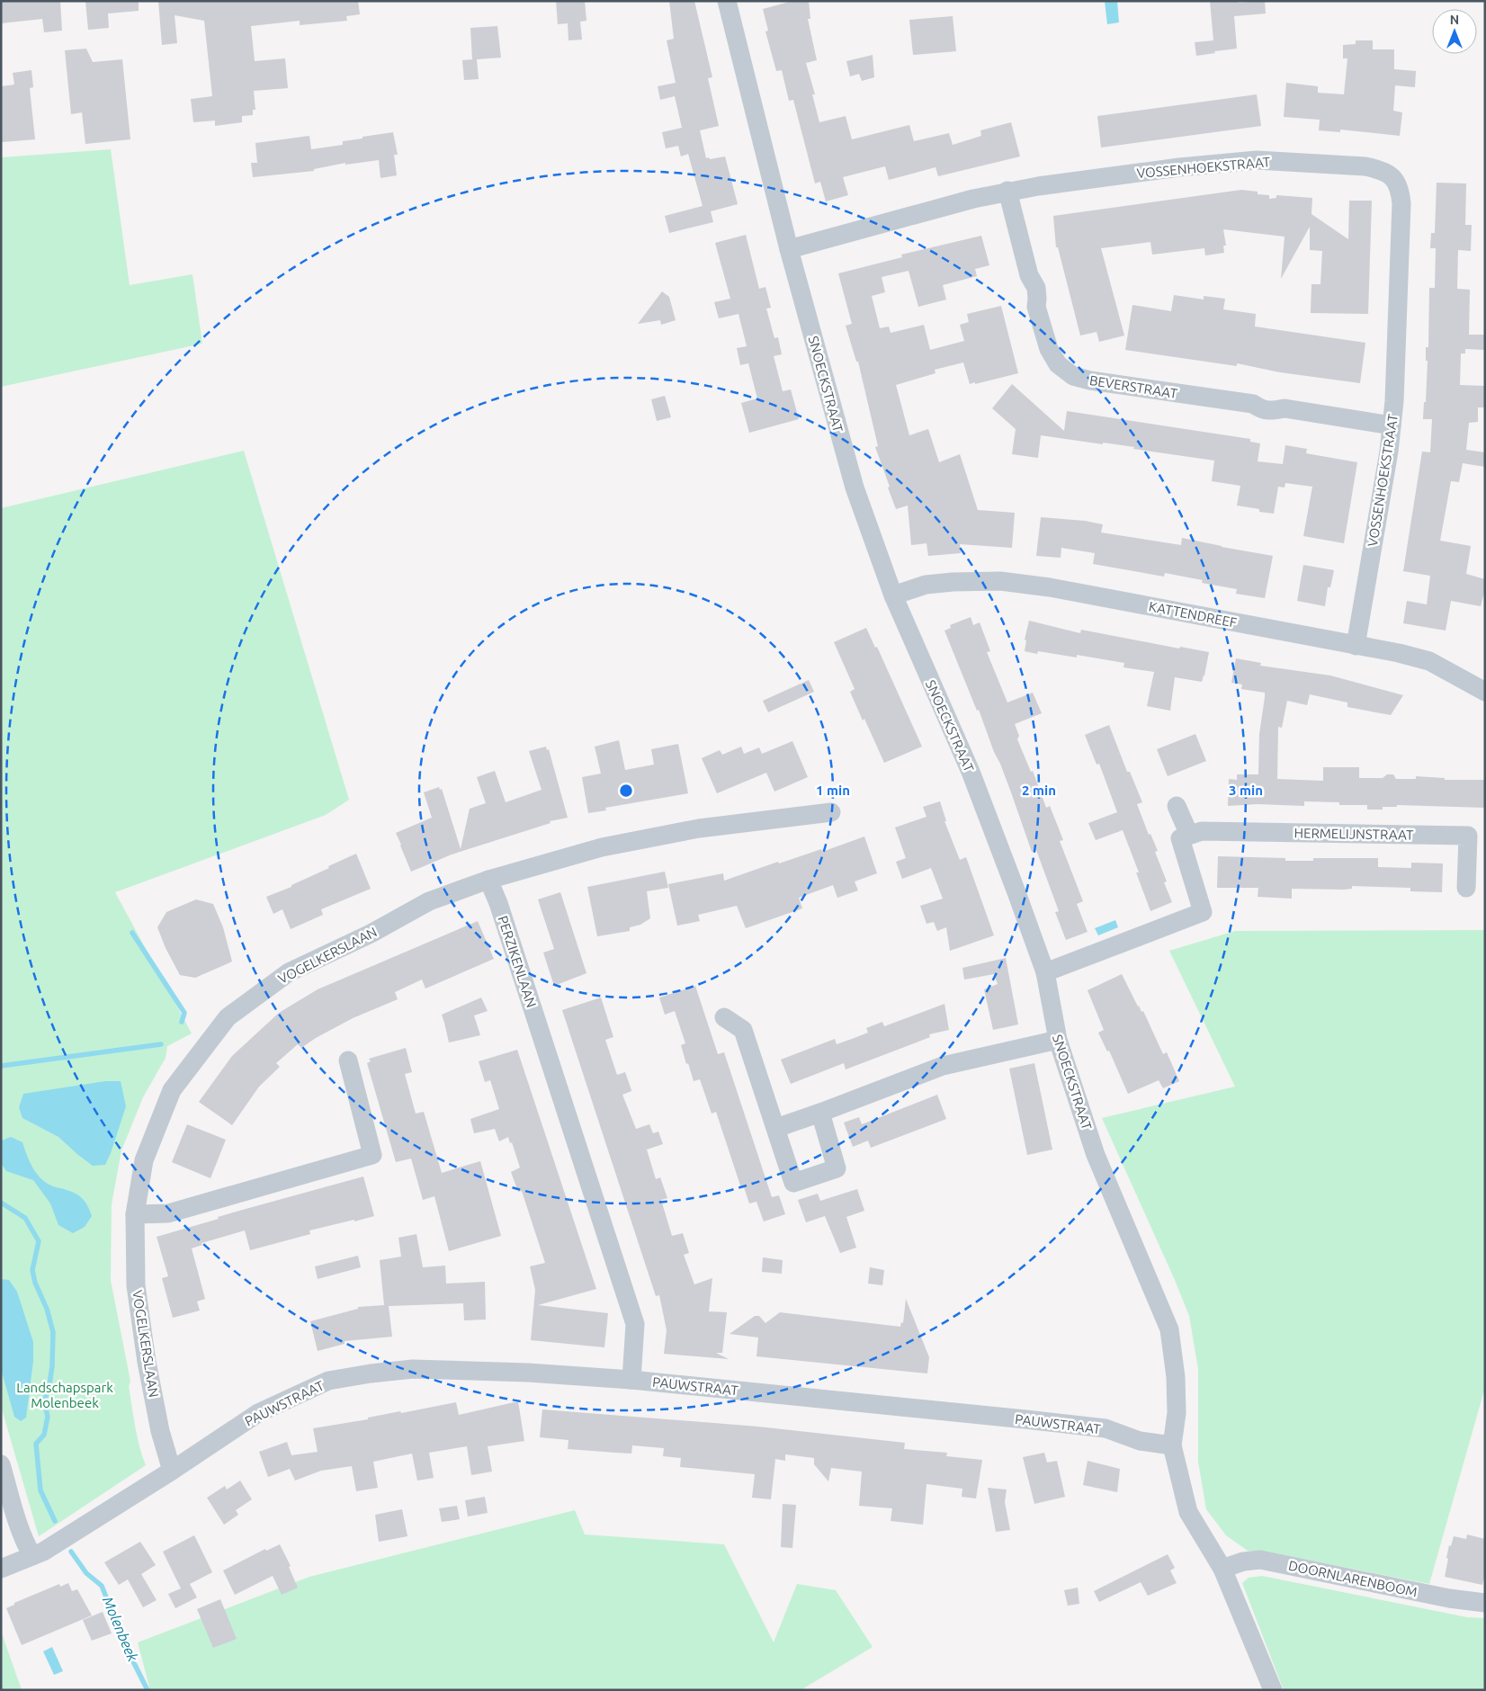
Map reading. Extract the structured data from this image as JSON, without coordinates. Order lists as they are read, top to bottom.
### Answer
{
  "streets": {
    "street": [
      "VOSSENHOEKSTRAAT",
      "SNOECKSTRAAT",
      "BEVERSTRAAT",
      "KATTENDREEF",
      "HERMELIJNSTRAAT",
      "VOGELKERSLAAN",
      "PERZIKENLAAN",
      "PAUWSTRAAT",
      "DOORNLARENBOOM"
    ]
  },
  "crossings": [
    ["VOSSENHOEKSTRAAT", "SNOECKSTRAAT"],
    ["VOSSENHOEKSTRAAT", "BEVERSTRAAT"],
    ["VOSSENHOEKSTRAAT", "KATTENDREEF"],
    ["SNOECKSTRAAT", "KATTENDREEF"],
    ["SNOECKSTRAAT", "PAUWSTRAAT"],
    ["VOGELKERSLAAN", "PERZIKENLAAN"],
    ["VOGELKERSLAAN", "PAUWSTRAAT"],
    ["PERZIKENLAAN", "PAUWSTRAAT"]
  ],
  "water": ["Molenbeek"],
  "parks": ["Landschapspark Molenbeek"],
  "north": "top",
  "rings": ["1 min", "2 min", "3 min"]
}
